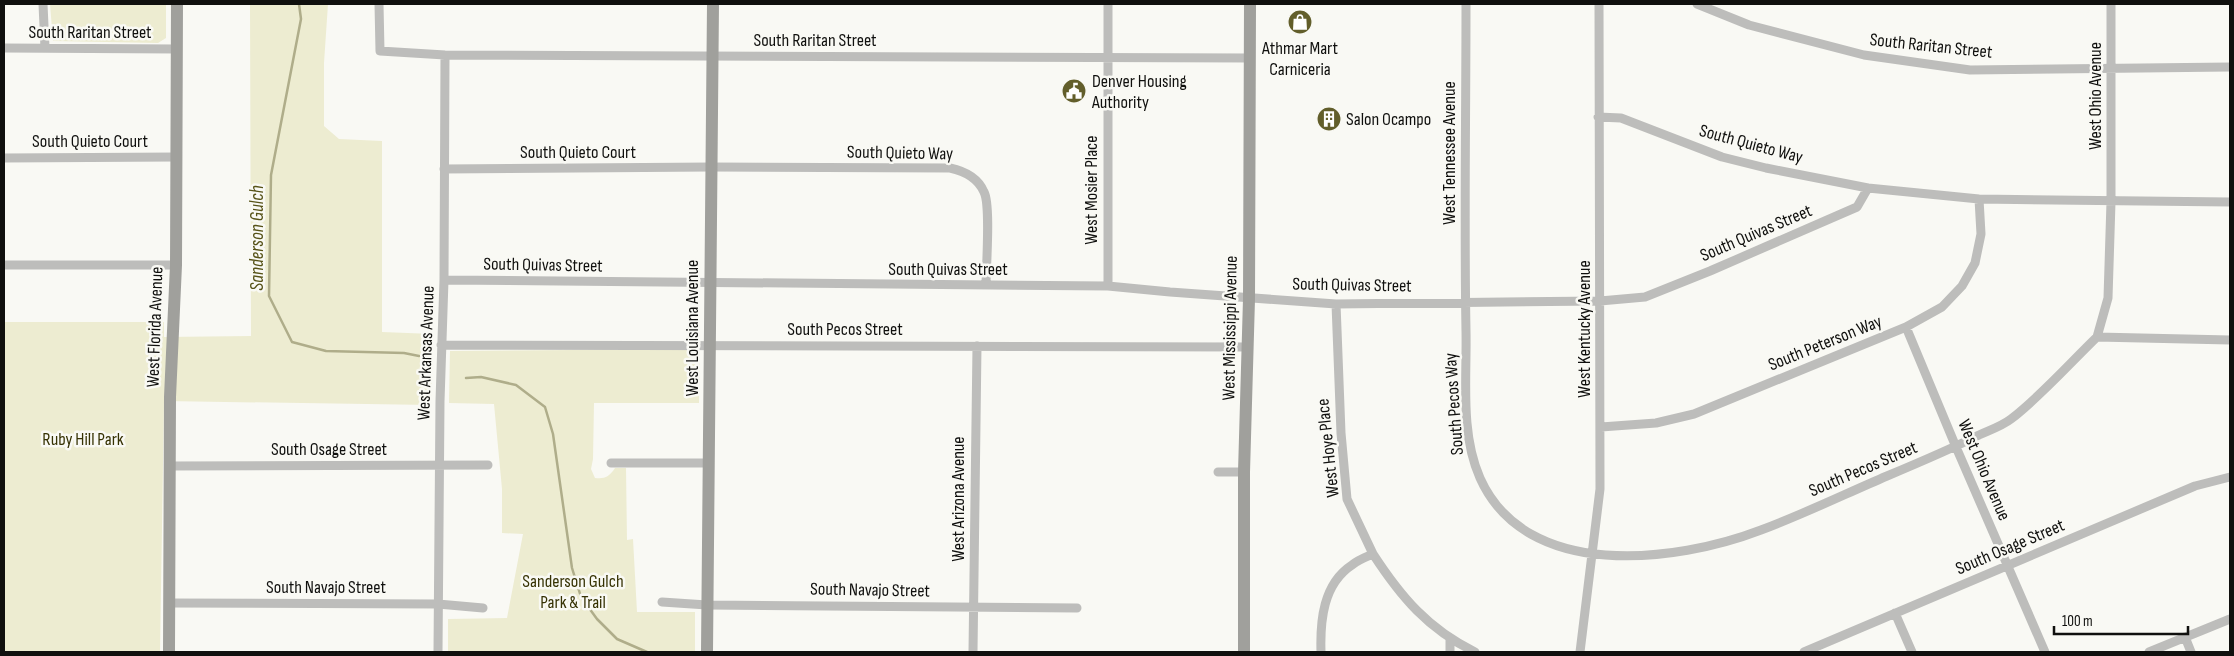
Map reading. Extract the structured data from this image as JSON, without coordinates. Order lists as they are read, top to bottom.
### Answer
{
  "streets": {
    "street": [
      "South Raritan Street",
      "West Ohio Avenue",
      "South Quieto Court",
      "South Quieto Way",
      "West Tennessee Avenue",
      "West Mosier Place",
      "South Quivas Street",
      "West Florida Avenue",
      "West Louisiana Avenue",
      "West Mississippi Avenue",
      "South Pecos Street",
      "West Kentucky Avenue",
      "South Peterson Way",
      "West Arkansas Avenue",
      "South Pecos Way",
      "West Hoye Place",
      "South Osage Street",
      "West Arizona Avenue",
      "South Navajo Street"
    ]
  },
  "crossings": [
    ["South Raritan Street", "West Ohio Avenue"],
    ["South Raritan Street", "West Mosier Place"],
    ["South Raritan Street", "West Florida Avenue"],
    ["South Raritan Street", "West Louisiana Avenue"],
    ["South Raritan Street", "West Mississippi Avenue"],
    ["South Raritan Street", "West Arkansas Avenue"],
    ["West Ohio Avenue", "South Pecos Street"],
    ["West Ohio Avenue", "South Peterson Way"],
    ["West Ohio Avenue", "South Osage Street"],
    ["South Quieto Court", "South Quieto Way"],
    ["South Quieto Court", "West Florida Avenue"],
    ["South Quieto Court", "West Louisiana Avenue"],
    ["South Quieto Court", "West Arkansas Avenue"],
    ["South Quieto Way", "South Quivas Street"],
    ["South Quieto Way", "West Louisiana Avenue"],
    ["South Quieto Way", "West Kentucky Avenue"],
    ["West Tennessee Avenue", "South Quivas Street"],
    ["West Tennessee Avenue", "South Pecos Way"],
    ["West Mosier Place", "South Quivas Street"],
    ["South Quivas Street", "West Louisiana Avenue"],
    ["South Quivas Street", "West Mississippi Avenue"],
    ["South Quivas Street", "West Kentucky Avenue"],
    ["South Quivas Street", "West Arkansas Avenue"],
    ["South Quivas Street", "South Pecos Way"],
    ["South Quivas Street", "West Hoye Place"],
    ["West Florida Avenue", "South Osage Street"],
    ["West Florida Avenue", "South Navajo Street"],
    ["West Louisiana Avenue", "South Pecos Street"],
    ["West Louisiana Avenue", "South Navajo Street"],
    ["West Mississippi Avenue", "South Pecos Street"],
    ["South Pecos Street", "West Kentucky Avenue"],
    ["South Pecos Street", "West Arkansas Avenue"],
    ["South Pecos Street", "South Pecos Way"],
    ["South Pecos Street", "West Arizona Avenue"],
    ["West Kentucky Avenue", "South Peterson Way"],
    ["West Arkansas Avenue", "South Osage Street"],
    ["West Arkansas Avenue", "South Navajo Street"],
    ["West Arizona Avenue", "South Navajo Street"]
  ],
  "water": ["Sanderson Gulch"],
  "parks": ["Ruby Hill Park", "Sanderson Gulch Park & Trail"],
  "places": {
    "shop": ["Athmar Mart Carniceria"],
    "public building": ["Denver Housing Authority"],
    "building": ["Salon Ocampo"]
  },
  "scale_bar": "100 m"
}
